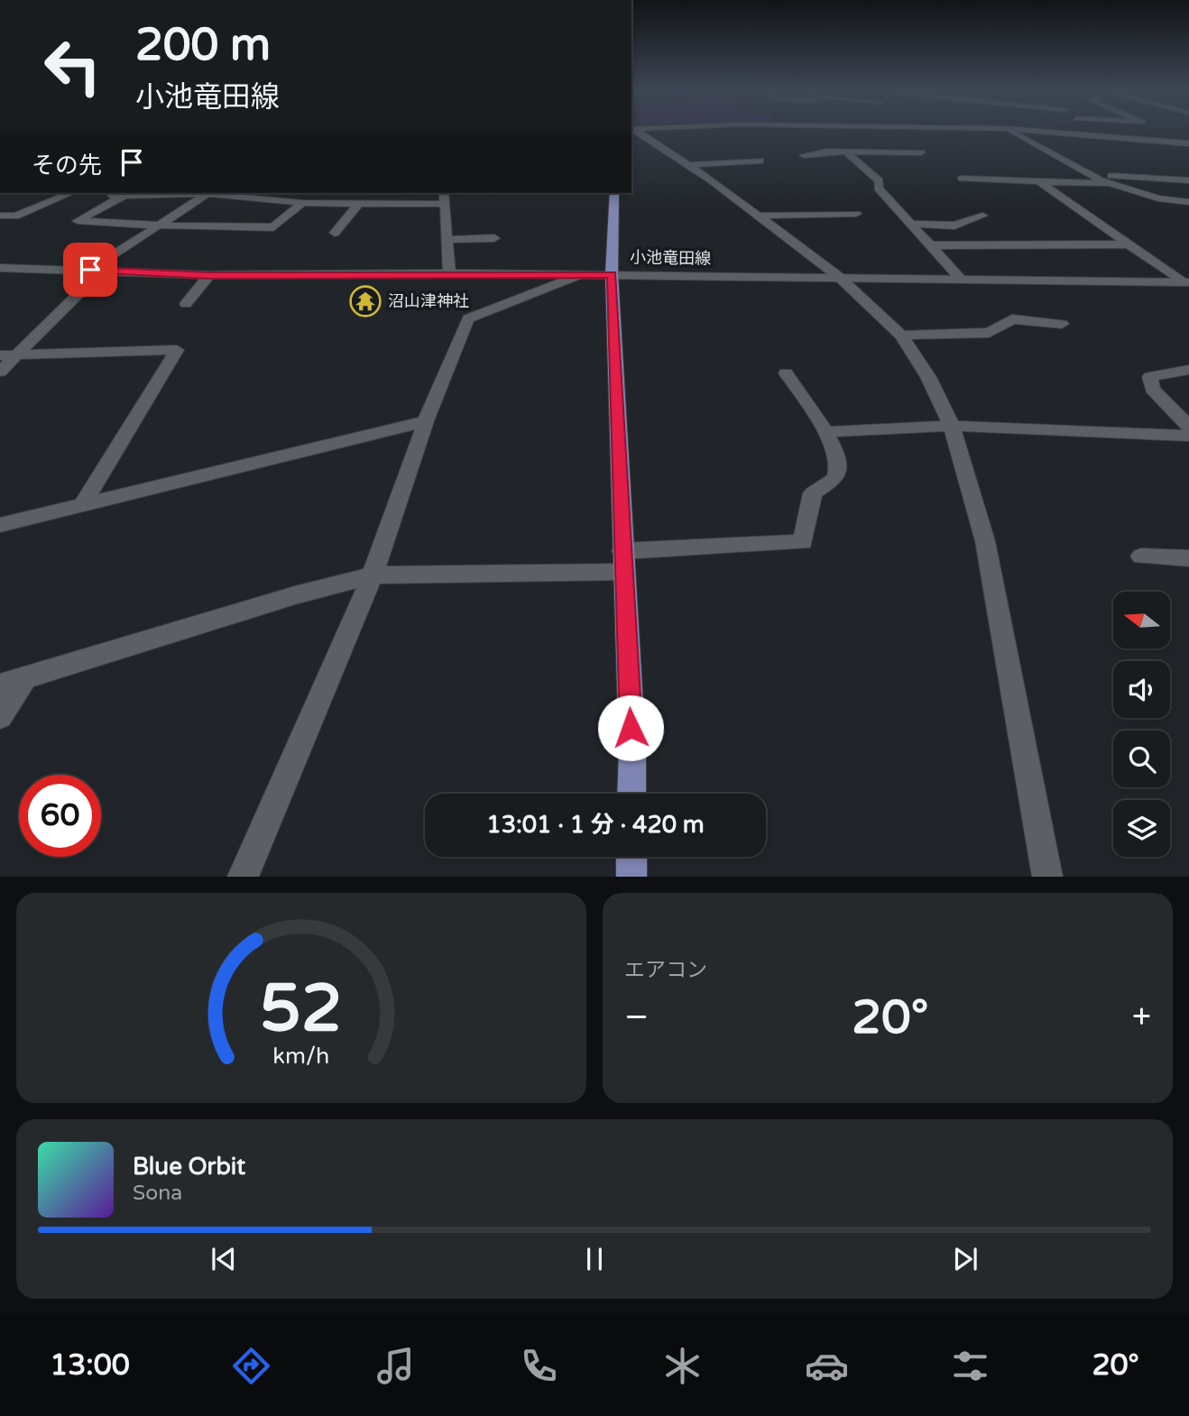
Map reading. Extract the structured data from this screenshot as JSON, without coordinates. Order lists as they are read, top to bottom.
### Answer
{
  "streets": {
    "street": ["小池竜田線"]
  },
  "places": {
    "temple": ["沼山津神社"]
  },
  "north": "left",
  "page": {
    "turn": ["200 m", "小池竜田線"],
    "then": "その先",
    "limit": "60",
    "trip": "13:01 · 1 分 · 420 m",
    "tile": "エアコン",
    "heat": ["−", "20°", "+"],
    "song": ["Blue Orbit", "Sona"],
    "tabs": ["13:00", "20°"],
    "gauge": ["52", "km/h"]
  }
}
